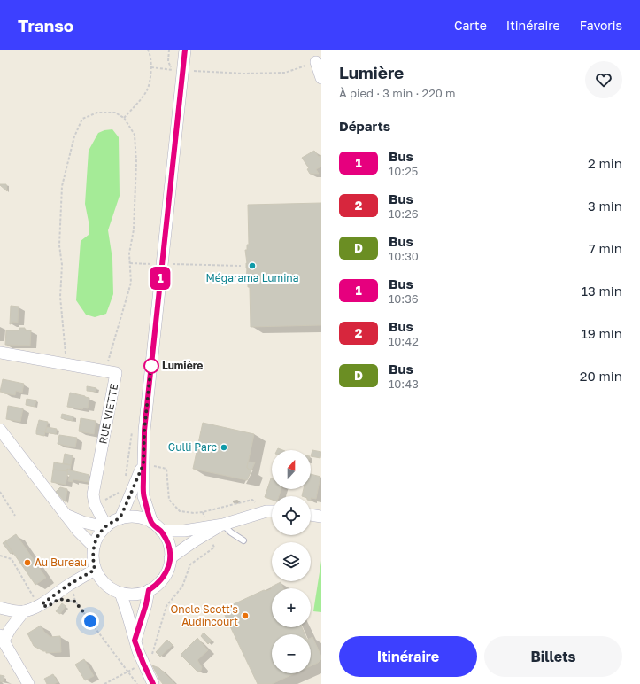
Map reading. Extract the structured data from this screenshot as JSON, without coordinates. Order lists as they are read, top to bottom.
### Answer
{
  "streets": {
    "street": ["RUE VIETTE"]
  },
  "places": [
    "Mégarama Lumina",
    "Lumière",
    "Gulli Parc",
    "Au Bureau",
    "Oncle Scott's Audincourt"
  ],
  "lines": ["bus line 1"],
  "north": "top",
  "page": {
    "header": "Transo",
    "nav": ["Carte", "Itinéraire", "Favoris"],
    "on_map": "1",
    "heading": [
      ["Lumière", "À pied · 3 min · 220 m"],
      "Départs"
    ],
    "list": [
      {
        "mark": "1",
        "name": "Bus",
        "note": "10:25",
        "value": "2 min"
      },
      {
        "mark": "2",
        "name": "Bus",
        "note": "10:26",
        "value": "3 min"
      },
      {
        "mark": "D",
        "name": "Bus",
        "note": "10:30",
        "value": "7 min"
      },
      {
        "mark": "1",
        "name": "Bus",
        "note": "10:36",
        "value": "13 min"
      },
      {
        "mark": "2",
        "name": "Bus",
        "note": "10:42",
        "value": "19 min"
      },
      {
        "mark": "D",
        "name": "Bus",
        "note": "10:43",
        "value": "20 min"
      }
    ],
    "map_buttons": ["+", "−"],
    "buttons": ["Itinéraire", "Billets"]
  }
}
